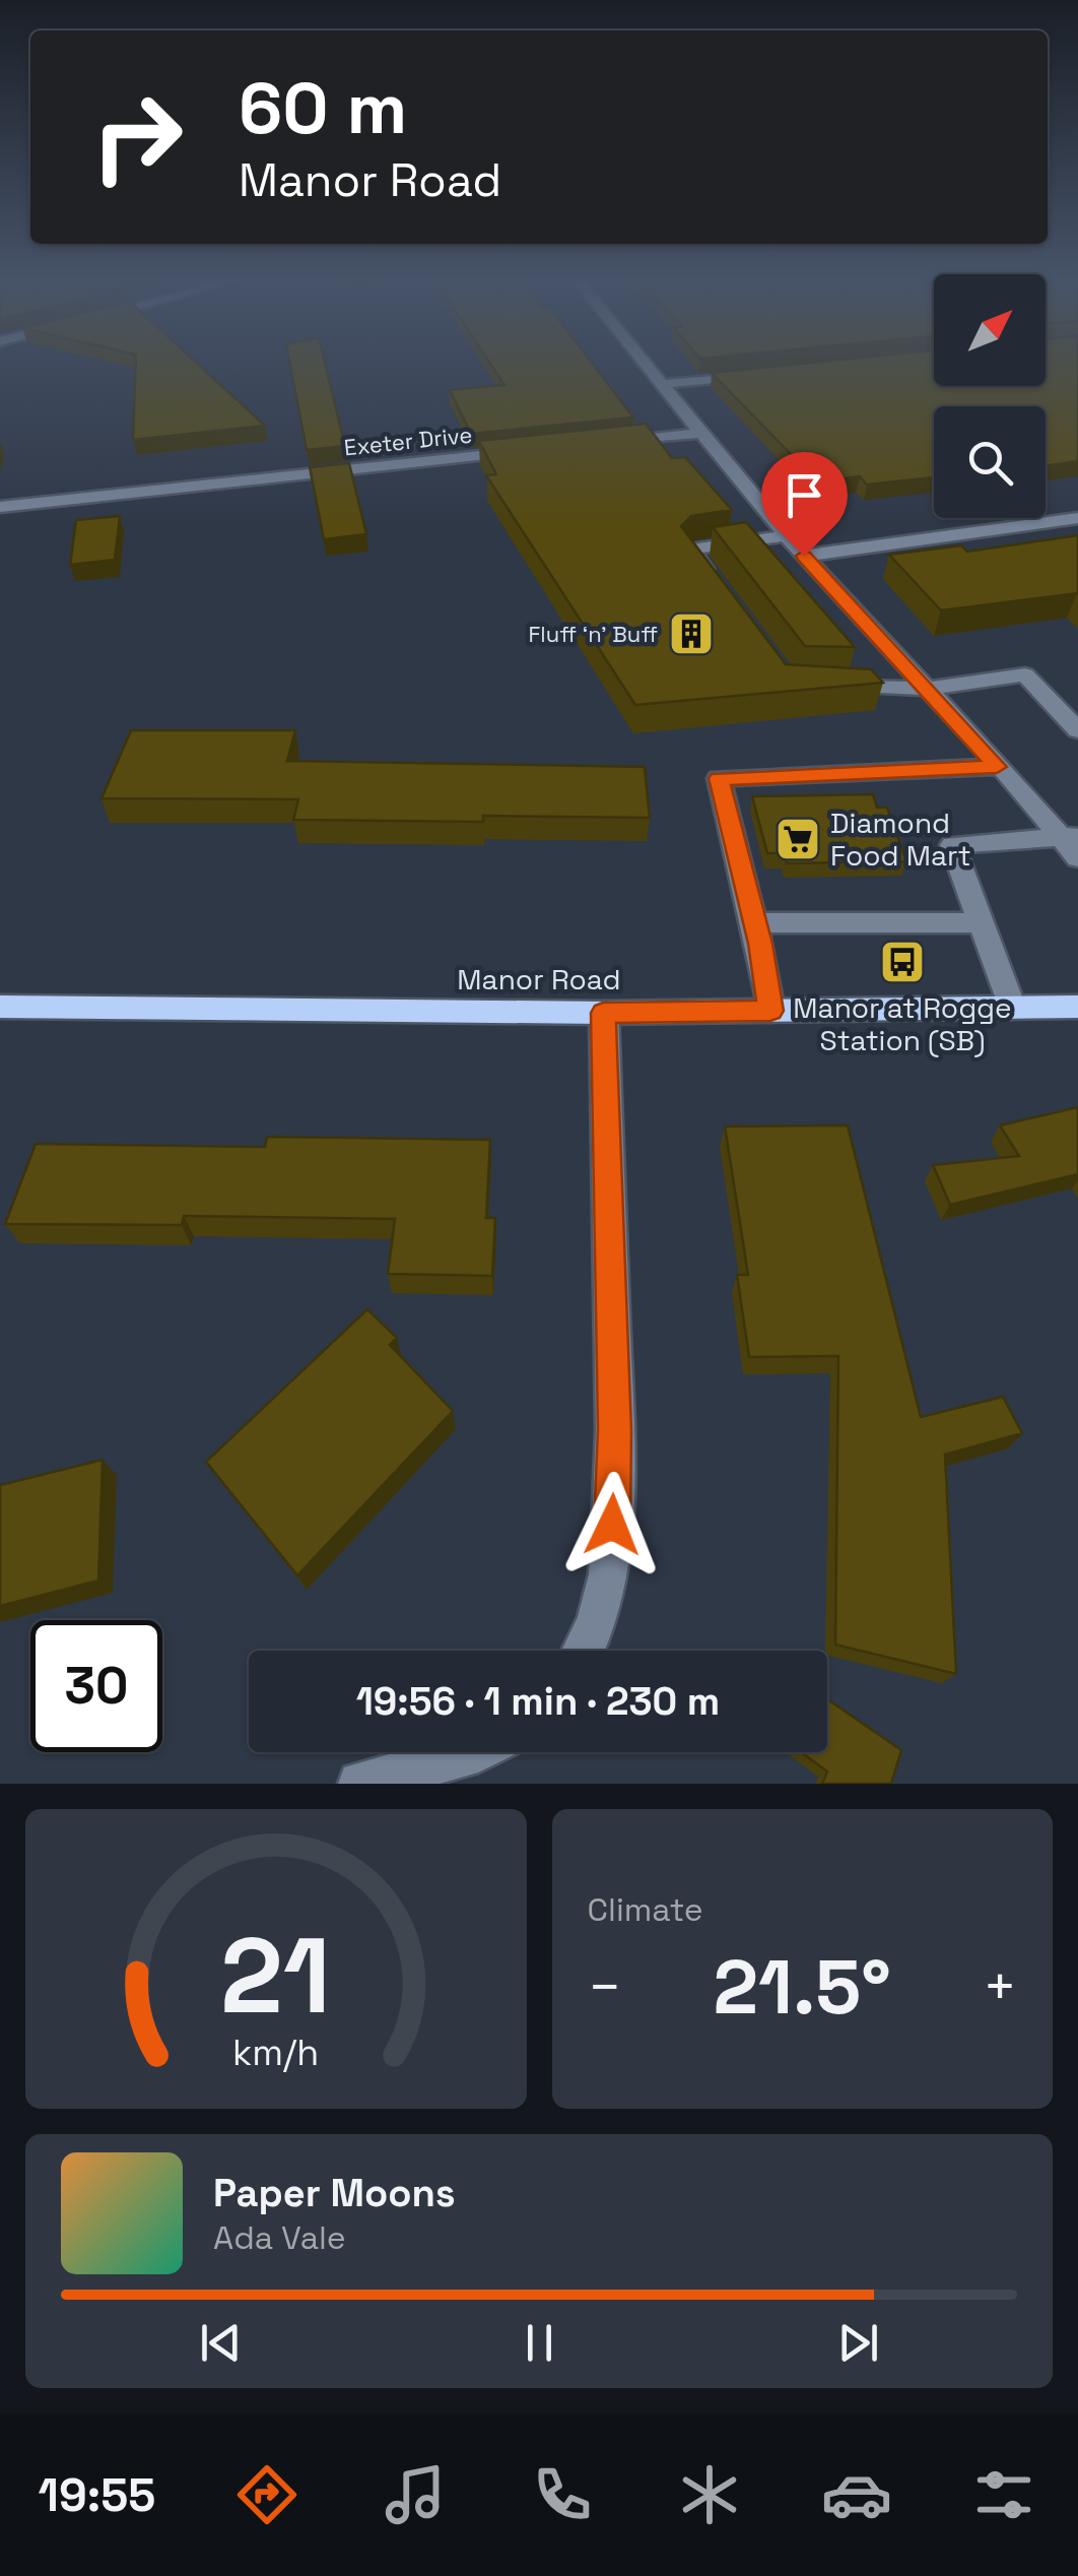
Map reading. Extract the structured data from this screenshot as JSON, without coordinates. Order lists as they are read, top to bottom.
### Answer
{
  "streets": {
    "main road": ["Manor Road"],
    "street": ["Exeter Drive"]
  },
  "places": {
    "building": ["Fluff ‘n’ Buff"],
    "supermarket": ["Diamond Food Mart"],
    "bus stop": ["Manor at Rogge Station (SB)"]
  },
  "north": "top right",
  "page": {
    "turn": ["60 m", "Manor Road"],
    "limit": "30",
    "trip": "19:56 · 1 min · 230 m",
    "tile": "Climate",
    "heat": ["−", "21.5°", "+"],
    "song": ["Paper Moons", "Ada Vale"],
    "tabs": "19:55",
    "gauge": ["21", "km/h"]
  }
}
